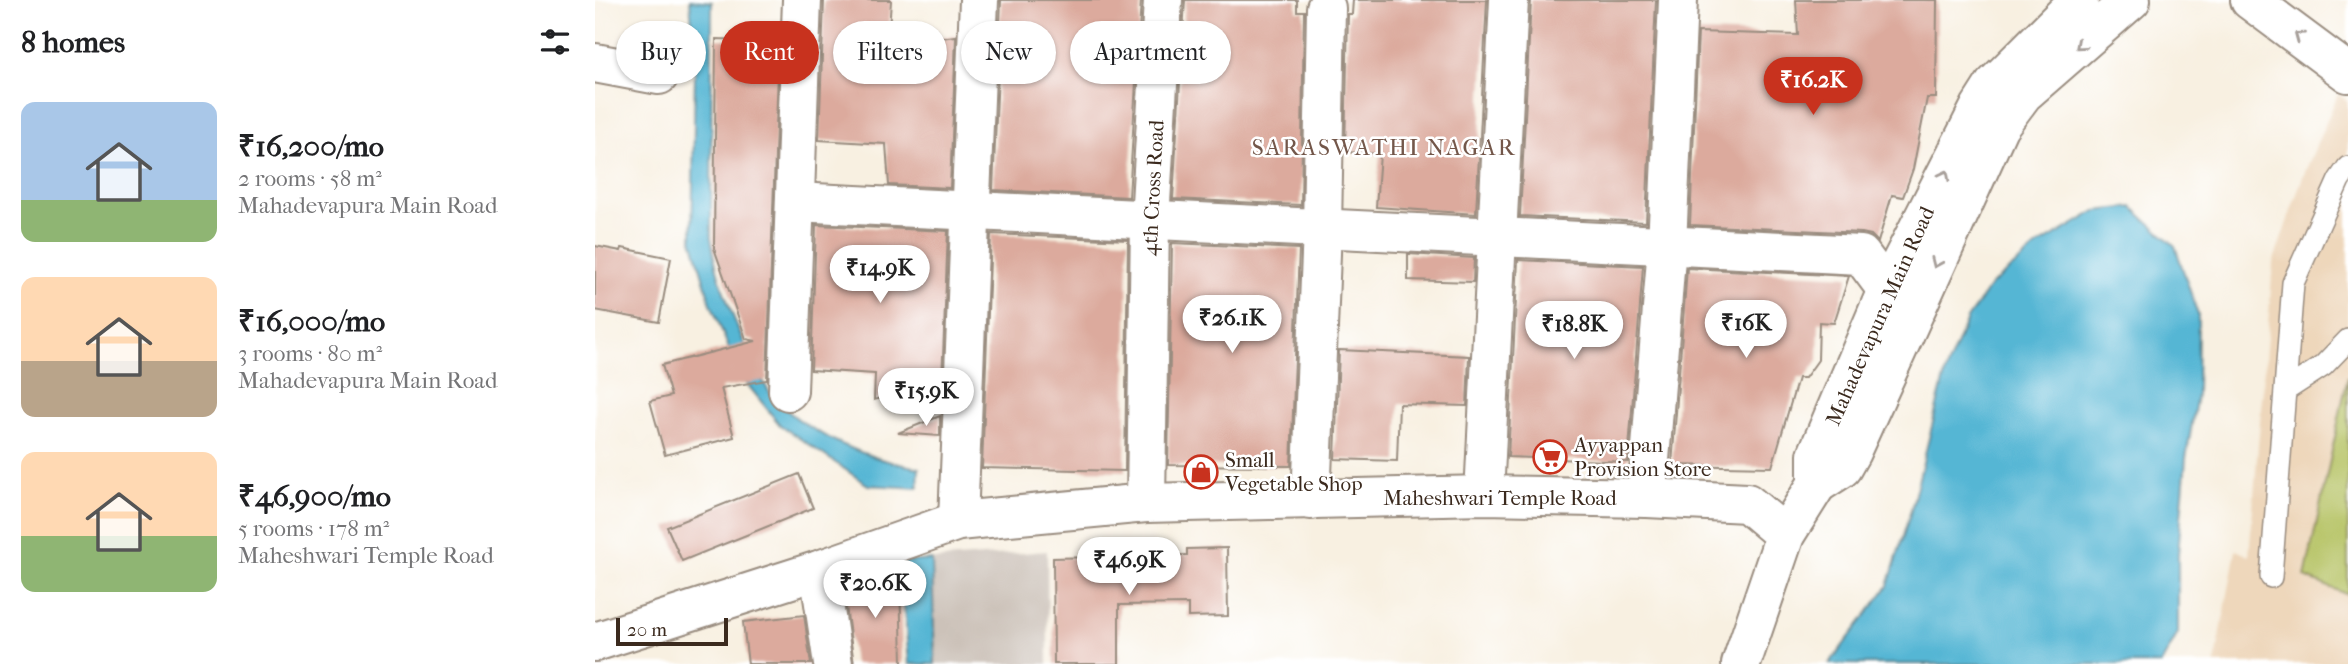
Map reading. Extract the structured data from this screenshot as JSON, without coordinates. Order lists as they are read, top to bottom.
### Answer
{
  "streets": {
    "street": ["4th Cross Road", "Mahadevapura Main Road", "Maheshwari Temple Road"]
  },
  "crossings": [
    ["4th Cross Road", "Maheshwari Temple Road"],
    ["Mahadevapura Main Road", "Maheshwari Temple Road"]
  ],
  "districts": ["SARASWATHI NAGAR"],
  "places": {
    "supermarket": ["Ayyappan Provision Store"],
    "shop": ["Small Vegetable Shop"]
  },
  "scale_bar": "20 m",
  "page": {
    "heading": "8 homes",
    "chip": [
      "Buy",
      "Rent",
      "Filters",
      "New",
      "Apartment"
    ],
    "price": [
      "₹16.2K",
      "₹14.9K",
      "₹26.1K",
      "₹16K",
      "₹18.8K",
      "₹15.9K",
      "₹46.9K",
      "₹20.6K"
    ],
    "list": [
      {
        "name": "₹16,200/mo",
        "note": "2 rooms · 58 m² · Mahadevapura Main Road"
      },
      {
        "name": "₹16,000/mo",
        "note": "3 rooms · 80 m² · Mahadevapura Main Road"
      },
      {
        "name": "₹46,900/mo",
        "note": "5 rooms · 178 m² · Maheshwari Temple Road"
      }
    ],
    "scale": "20 m"
  }
}
